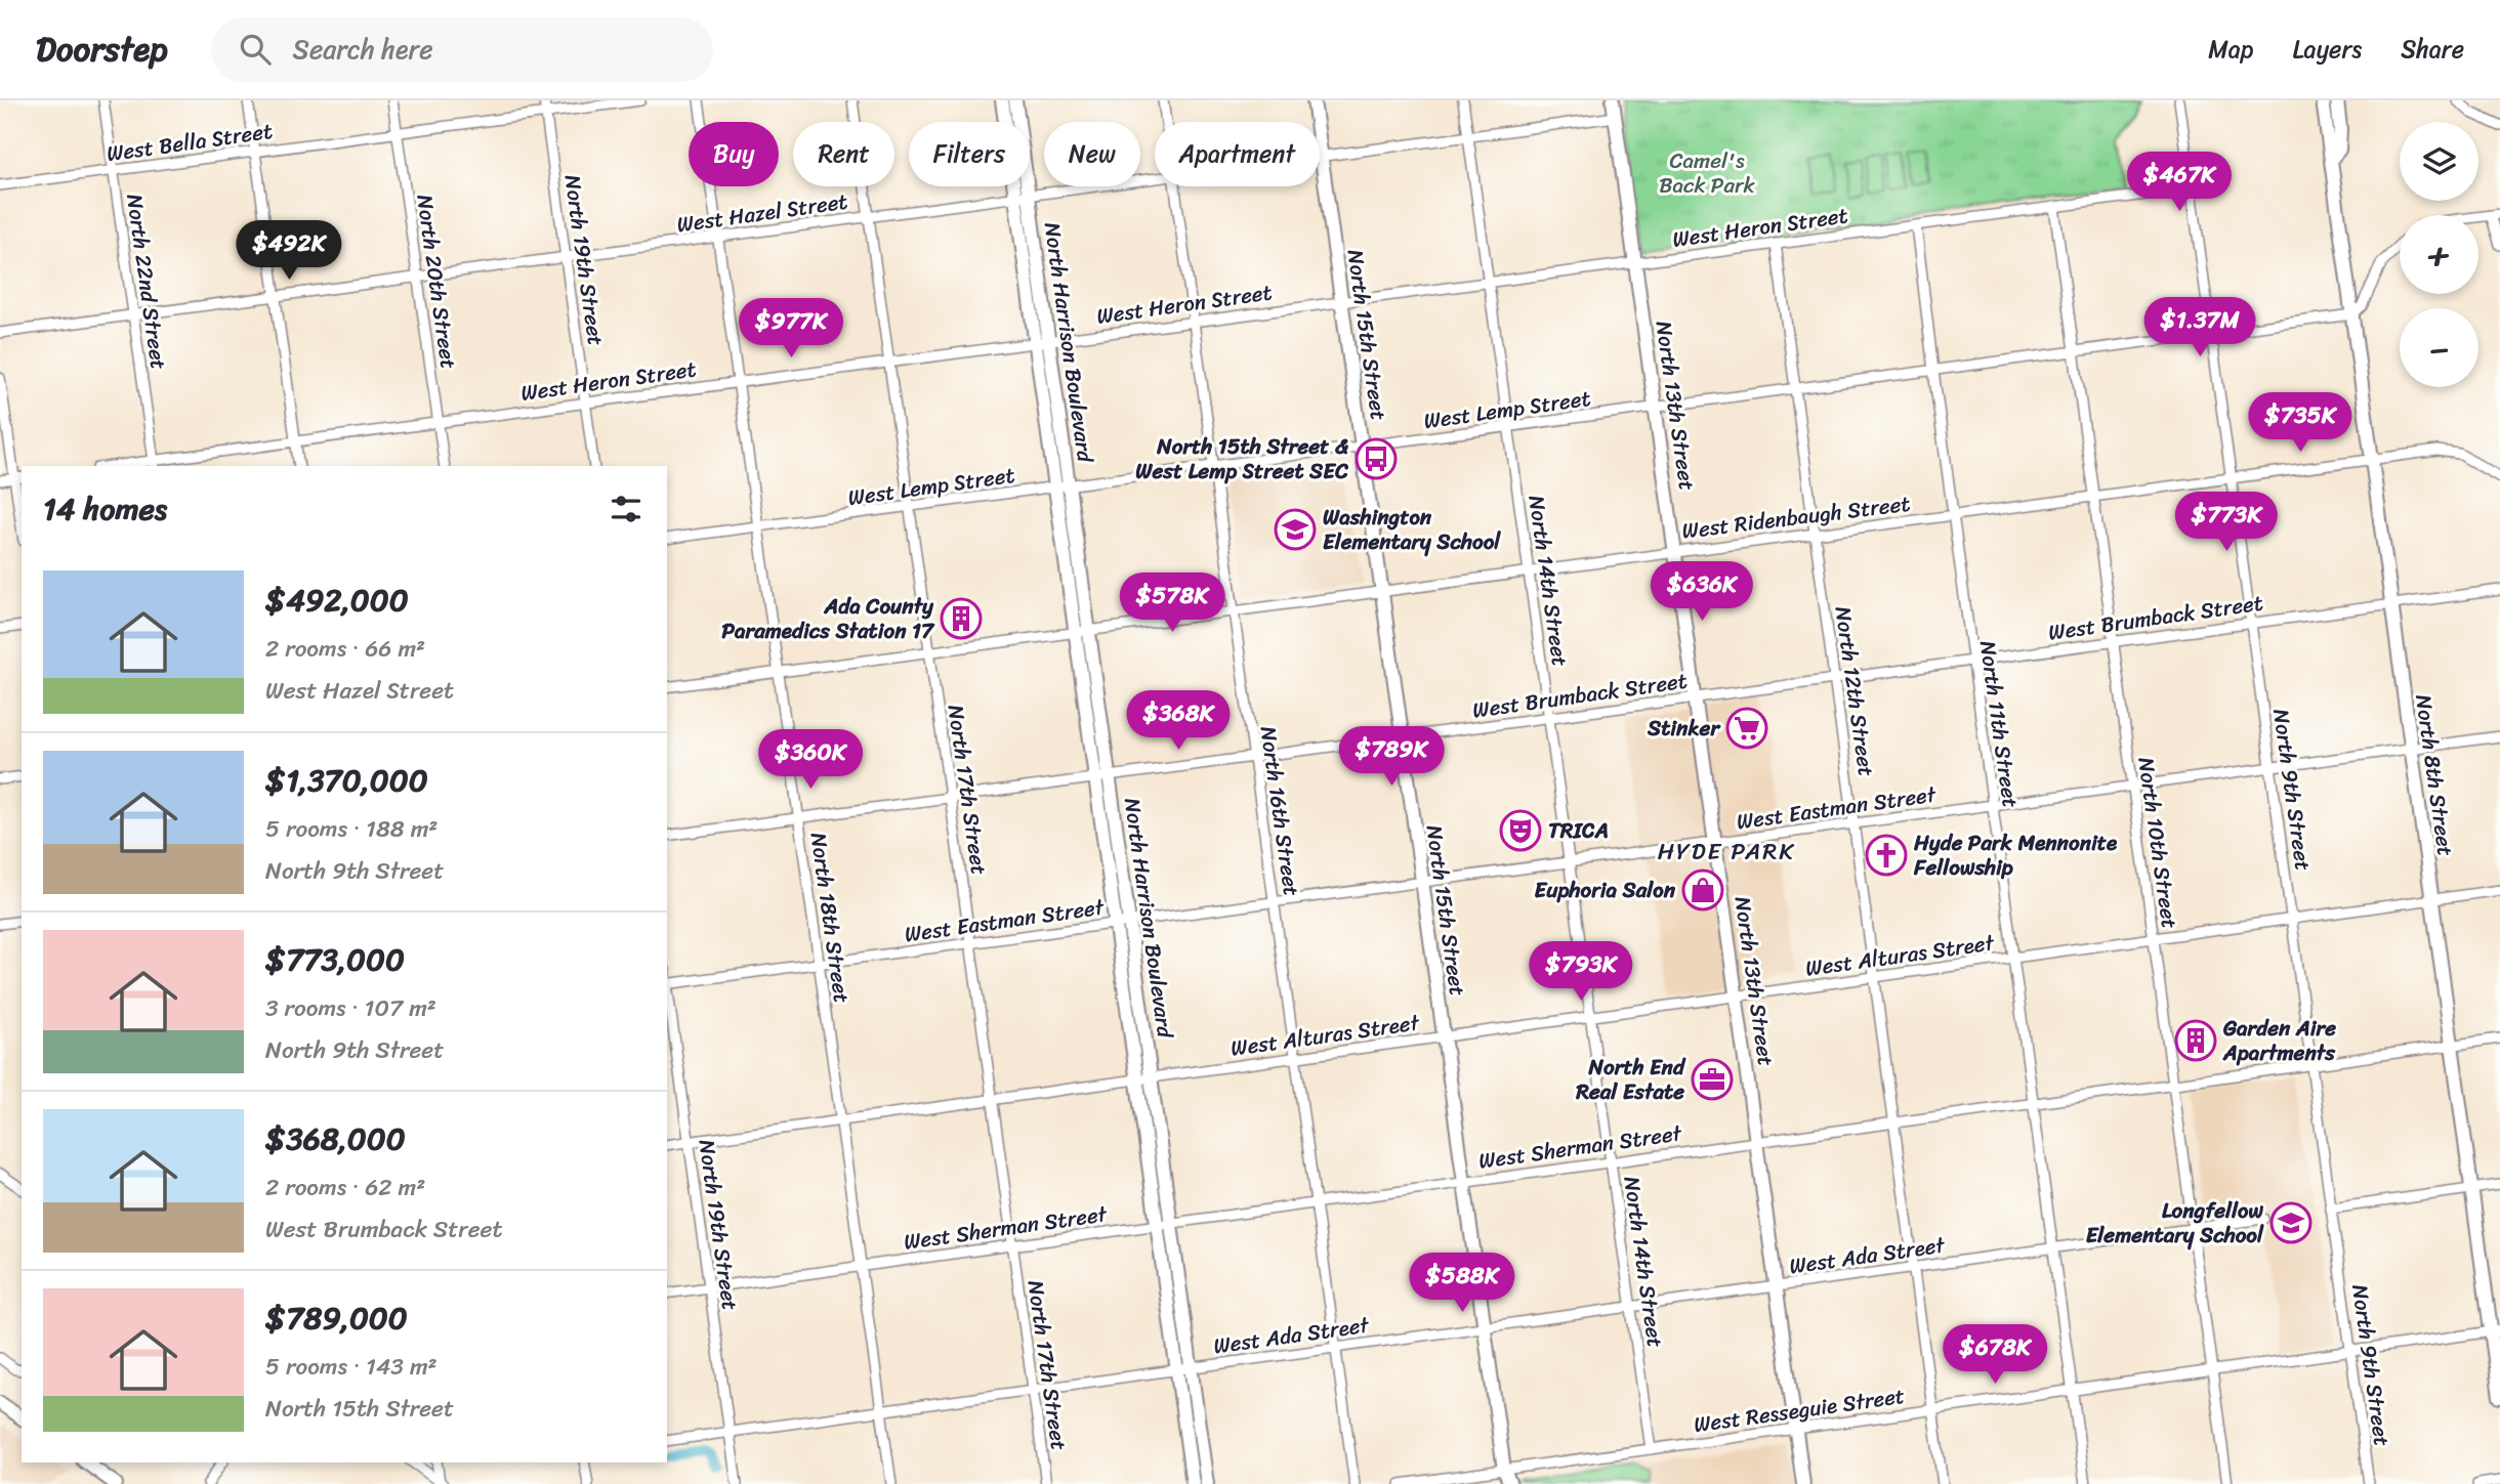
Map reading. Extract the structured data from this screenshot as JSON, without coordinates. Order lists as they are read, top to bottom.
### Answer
{
  "streets": {
    "street": [
      "West Bella Street",
      "West Hazel Street",
      "West Heron Street",
      "North 19th Street",
      "North 22nd Street",
      "North 20th Street",
      "North 15th Street",
      "North Harrison Boulevard",
      "North 13th Street",
      "West Lemp Street",
      "West Ridenbaugh Street",
      "North 14th Street",
      "West Brumback Street",
      "North 12th Street",
      "North 11th Street",
      "North 8th Street",
      "North 17th Street",
      "North 9th Street",
      "West Eastman Street",
      "North 16th Street",
      "North 10th Street",
      "North 18th Street",
      "West Alturas Street",
      "West Sherman Street",
      "West Ada Street",
      "West Resseguie Street"
    ]
  },
  "crossings": [
    ["West Bella Street", "North 19th Street"],
    ["West Bella Street", "North 22nd Street"],
    ["West Bella Street", "North 20th Street"],
    ["West Hazel Street", "North 19th Street"],
    ["West Hazel Street", "North 22nd Street"],
    ["West Hazel Street", "North 20th Street"],
    ["West Hazel Street", "North 15th Street"],
    ["West Hazel Street", "North Harrison Boulevard"],
    ["West Hazel Street", "North 13th Street"],
    ["West Hazel Street", "North 14th Street"],
    ["West Hazel Street", "North 17th Street"],
    ["West Hazel Street", "North 18th Street"],
    ["West Heron Street", "North 19th Street"],
    ["West Heron Street", "North 22nd Street"],
    ["West Heron Street", "North 20th Street"],
    ["West Heron Street", "North 15th Street"],
    ["West Heron Street", "North Harrison Boulevard"],
    ["West Heron Street", "North 13th Street"],
    ["West Heron Street", "North 14th Street"],
    ["West Heron Street", "North 12th Street"],
    ["West Heron Street", "North 11th Street"],
    ["West Heron Street", "North 17th Street"],
    ["West Heron Street", "North 9th Street"],
    ["West Heron Street", "North 16th Street"],
    ["West Heron Street", "North 10th Street"],
    ["West Heron Street", "North 18th Street"],
    ["North 19th Street", "West Alturas Street"],
    ["North 19th Street", "West Sherman Street"],
    ["North 19th Street", "West Ada Street"],
    ["North 15th Street", "West Lemp Street"],
    ["North 15th Street", "West Ridenbaugh Street"],
    ["North 15th Street", "West Brumback Street"],
    ["North 15th Street", "West Eastman Street"],
    ["North 15th Street", "West Alturas Street"],
    ["North 15th Street", "West Sherman Street"],
    ["North 15th Street", "West Ada Street"],
    ["North 15th Street", "West Resseguie Street"],
    ["North Harrison Boulevard", "West Lemp Street"],
    ["North Harrison Boulevard", "West Ridenbaugh Street"],
    ["North Harrison Boulevard", "West Brumback Street"],
    ["North Harrison Boulevard", "West Eastman Street"],
    ["North Harrison Boulevard", "West Alturas Street"],
    ["North Harrison Boulevard", "West Sherman Street"],
    ["North Harrison Boulevard", "West Ada Street"],
    ["North 13th Street", "West Lemp Street"],
    ["North 13th Street", "West Ridenbaugh Street"],
    ["North 13th Street", "West Brumback Street"],
    ["North 13th Street", "West Eastman Street"],
    ["North 13th Street", "West Alturas Street"],
    ["North 13th Street", "West Sherman Street"],
    ["North 13th Street", "West Ada Street"],
    ["North 13th Street", "West Resseguie Street"],
    ["West Lemp Street", "North 14th Street"],
    ["West Lemp Street", "North 12th Street"],
    ["West Lemp Street", "North 11th Street"],
    ["West Lemp Street", "North 8th Street"],
    ["West Lemp Street", "North 17th Street"],
    ["West Lemp Street", "North 9th Street"],
    ["West Lemp Street", "North 16th Street"],
    ["West Lemp Street", "North 10th Street"],
    ["West Lemp Street", "North 18th Street"],
    ["West Ridenbaugh Street", "North 14th Street"],
    ["West Ridenbaugh Street", "North 12th Street"],
    ["West Ridenbaugh Street", "North 11th Street"],
    ["West Ridenbaugh Street", "North 8th Street"],
    ["West Ridenbaugh Street", "North 17th Street"],
    ["West Ridenbaugh Street", "North 9th Street"],
    ["West Ridenbaugh Street", "North 16th Street"],
    ["West Ridenbaugh Street", "North 10th Street"],
    ["West Ridenbaugh Street", "North 18th Street"],
    ["North 14th Street", "West Brumback Street"],
    ["North 14th Street", "West Eastman Street"],
    ["North 14th Street", "West Alturas Street"],
    ["North 14th Street", "West Sherman Street"],
    ["North 14th Street", "West Ada Street"],
    ["North 14th Street", "West Resseguie Street"],
    ["West Brumback Street", "North 12th Street"],
    ["West Brumback Street", "North 11th Street"],
    ["West Brumback Street", "North 8th Street"],
    ["West Brumback Street", "North 17th Street"],
    ["West Brumback Street", "North 9th Street"],
    ["West Brumback Street", "North 16th Street"],
    ["West Brumback Street", "North 10th Street"],
    ["West Brumback Street", "North 18th Street"],
    ["North 12th Street", "West Eastman Street"],
    ["North 12th Street", "West Alturas Street"],
    ["North 12th Street", "West Sherman Street"],
    ["North 12th Street", "West Ada Street"],
    ["North 12th Street", "West Resseguie Street"],
    ["North 11th Street", "West Eastman Street"],
    ["North 11th Street", "West Alturas Street"],
    ["North 11th Street", "West Sherman Street"],
    ["North 11th Street", "West Ada Street"],
    ["North 11th Street", "West Resseguie Street"],
    ["North 8th Street", "West Eastman Street"],
    ["North 8th Street", "West Alturas Street"],
    ["North 8th Street", "West Sherman Street"],
    ["North 8th Street", "West Resseguie Street"],
    ["North 17th Street", "West Eastman Street"],
    ["North 17th Street", "West Alturas Street"],
    ["North 17th Street", "West Sherman Street"],
    ["North 17th Street", "West Ada Street"],
    ["North 9th Street", "West Eastman Street"],
    ["North 9th Street", "West Alturas Street"],
    ["North 9th Street", "West Sherman Street"],
    ["North 9th Street", "West Resseguie Street"],
    ["West Eastman Street", "North 16th Street"],
    ["West Eastman Street", "North 10th Street"],
    ["West Eastman Street", "North 18th Street"],
    ["North 16th Street", "West Alturas Street"],
    ["North 16th Street", "West Sherman Street"],
    ["North 16th Street", "West Ada Street"],
    ["North 10th Street", "West Alturas Street"],
    ["North 10th Street", "West Sherman Street"],
    ["North 10th Street", "West Ada Street"],
    ["North 10th Street", "West Resseguie Street"],
    ["North 18th Street", "West Alturas Street"],
    ["North 18th Street", "West Sherman Street"],
    ["North 18th Street", "West Ada Street"]
  ],
  "districts": ["HYDE PARK"],
  "parks": ["Camel's Back Park"],
  "places": {
    "bus stop": ["North 15th Street & West Lemp Street SEC"],
    "school or university": ["Washington Elementary School", "Longfellow Elementary School"],
    "building": ["Ada County Paramedics Station 17", "Garden Aire Apartments"],
    "supermarket": ["Stinker"],
    "theatre": ["TRICA"],
    "church": ["Hyde Park Mennonite Fellowship"],
    "shop": ["Euphoria Salon"],
    "office": ["North End Real Estate"]
  },
  "page": {
    "header": "Doorstep",
    "search": "Search here",
    "nav": ["Map", "Layers", "Share"],
    "map_buttons": ["+", "−"],
    "chip": [
      "Buy",
      "Rent",
      "Filters",
      "New",
      "Apartment"
    ],
    "price": [
      "$467K",
      "$492K",
      "$1.37M",
      "$977K",
      "$735K",
      "$773K",
      "$636K",
      "$578K",
      "$368K",
      "$789K",
      "$360K",
      "$793K",
      "$588K",
      "$678K"
    ],
    "heading": "14 homes",
    "list": [
      {
        "name": "$492,000",
        "note": "2 rooms · 66 m² · West Hazel Street"
      },
      {
        "name": "$1,370,000",
        "note": "5 rooms · 188 m² · North 9th Street"
      },
      {
        "name": "$773,000",
        "note": "3 rooms · 107 m² · North 9th Street"
      },
      {
        "name": "$368,000",
        "note": "2 rooms · 62 m² · West Brumback Street"
      },
      {
        "name": "$789,000",
        "note": "5 rooms · 143 m² · North 15th Street"
      }
    ]
  }
}
